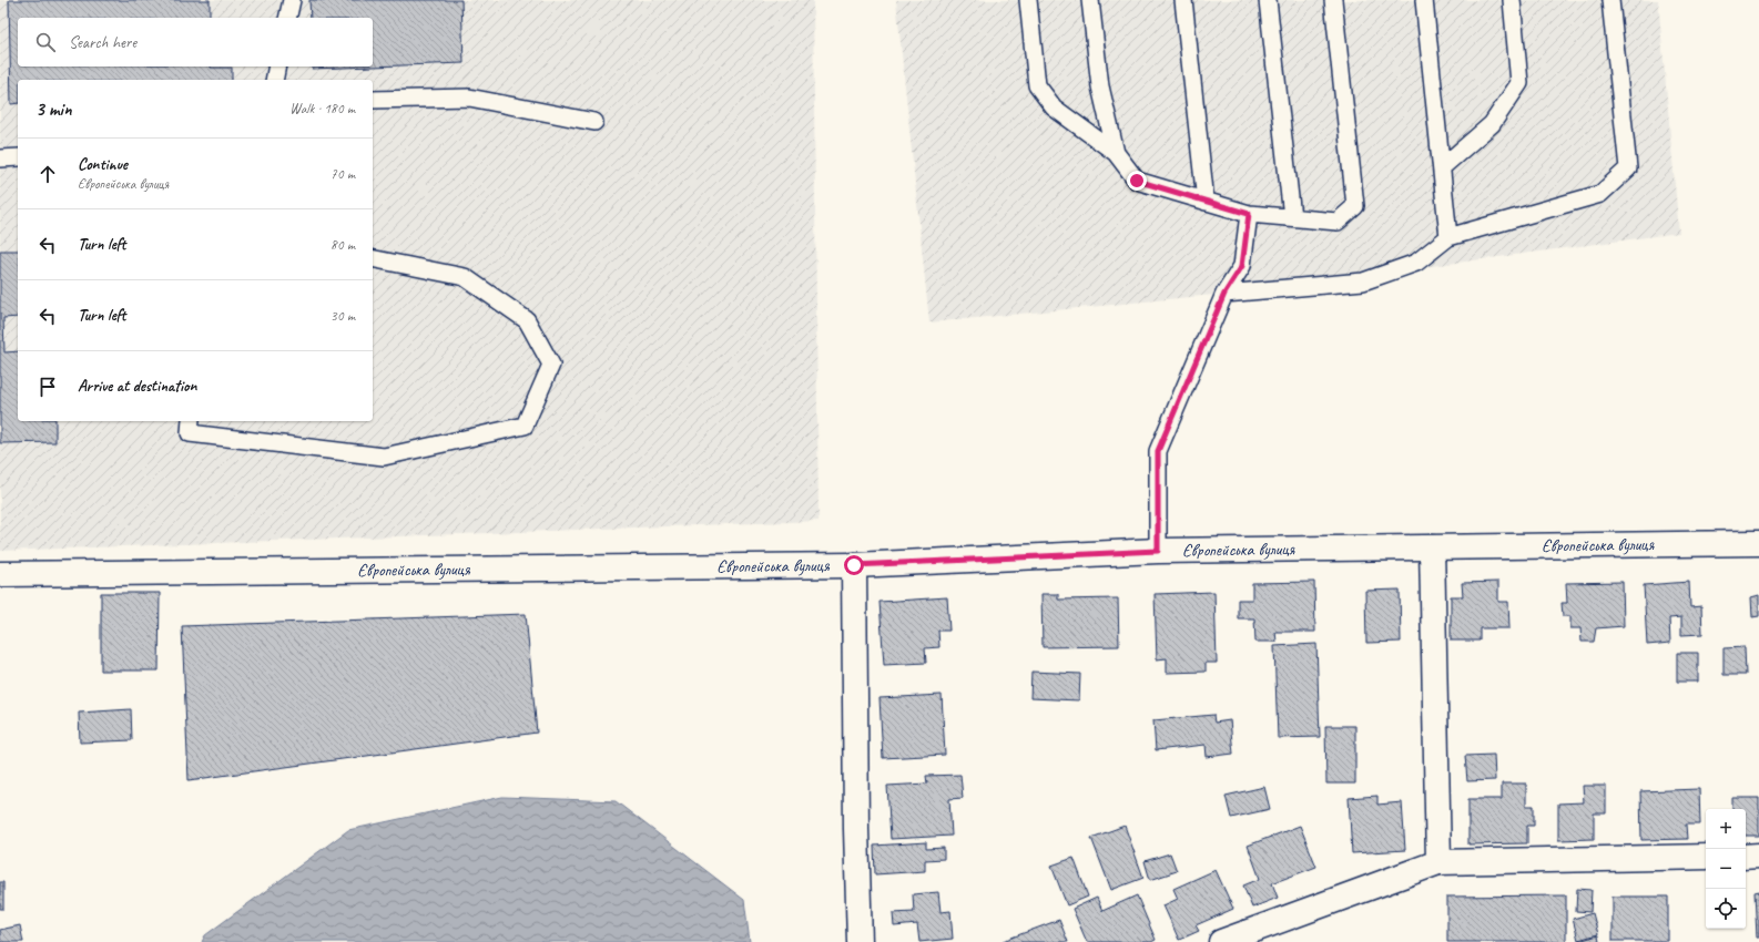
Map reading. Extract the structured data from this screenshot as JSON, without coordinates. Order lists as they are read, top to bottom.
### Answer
{
  "streets": {
    "street": ["Європейська вулиця"]
  },
  "page": {
    "search": "Search here",
    "heading": ["3 min", "Walk · 180 m"],
    "list": [
      ["Continue", "Європейська вулиця", "70 m"],
      ["Turn left", "80 m"],
      ["Turn left", "30 m"],
      "Arrive at destination"
    ],
    "map_buttons": ["+", "−"]
  }
}
